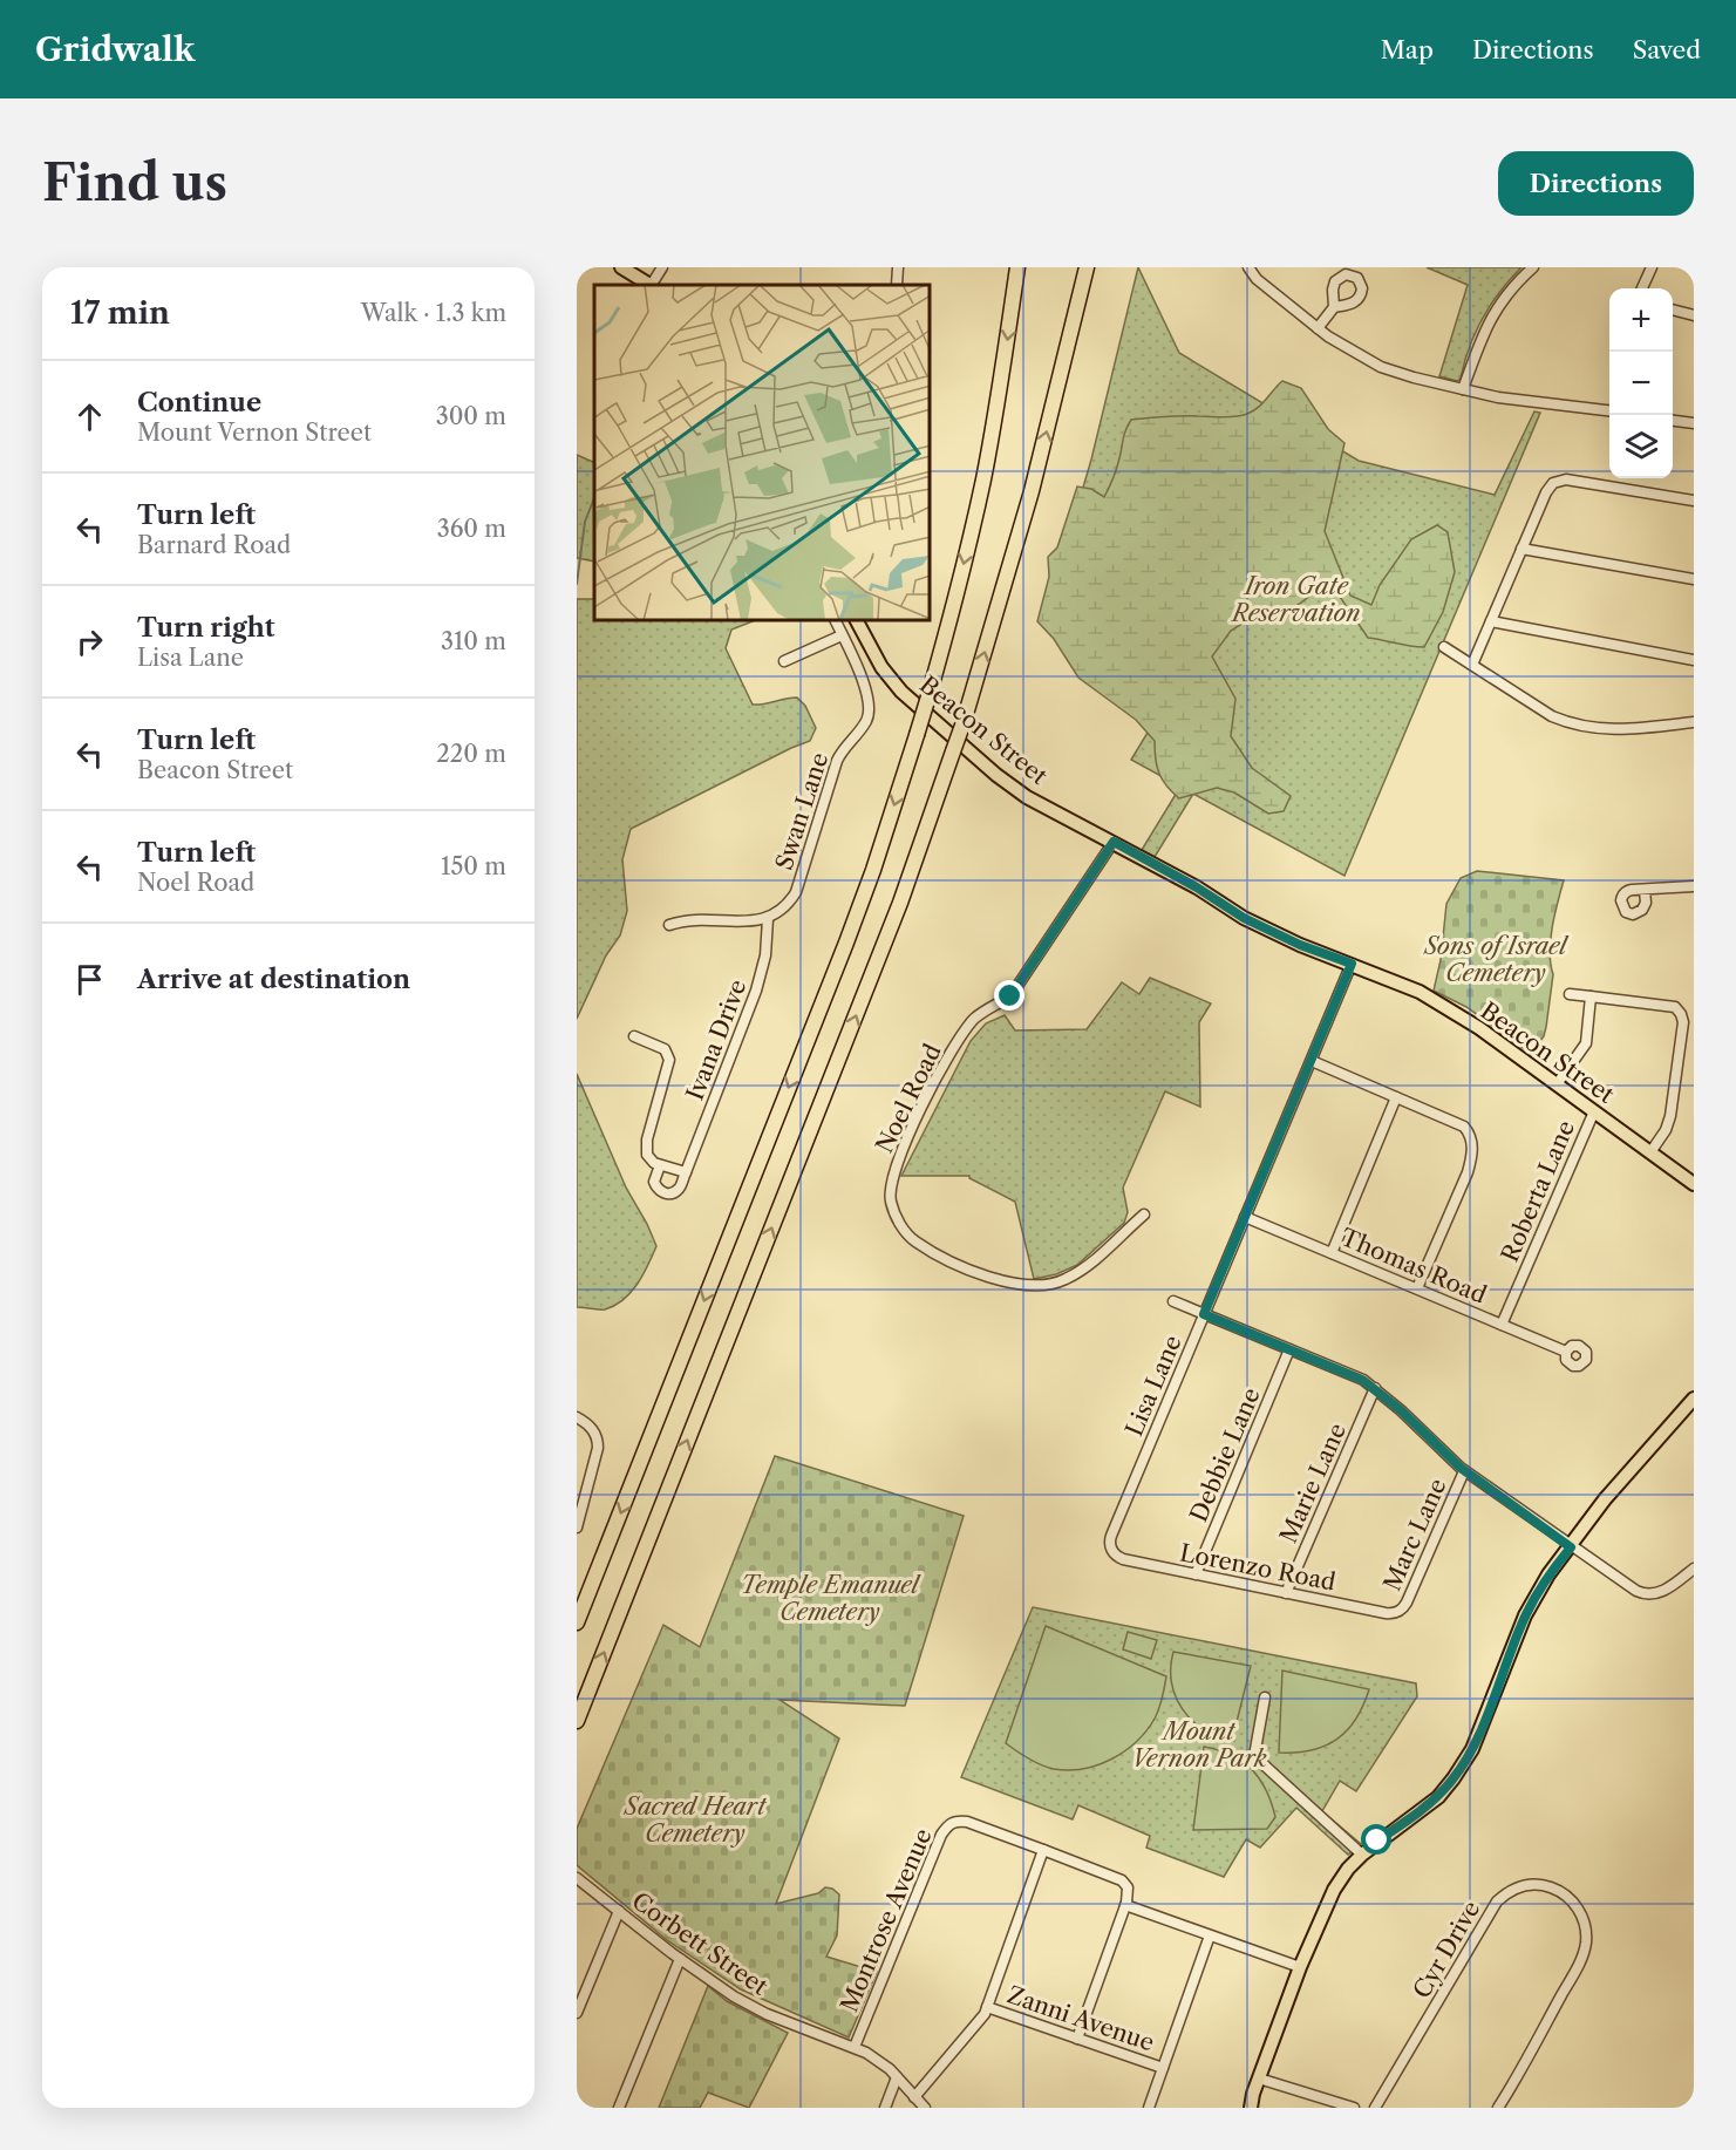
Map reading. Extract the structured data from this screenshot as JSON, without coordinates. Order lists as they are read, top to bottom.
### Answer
{
  "streets": {
    "main road": ["Beacon Street"],
    "street": [
      "Swan Lane",
      "Ivana Drive",
      "Noel Road",
      "Roberta Lane",
      "Thomas Road",
      "Lisa Lane",
      "Debbie Lane",
      "Marie Lane",
      "Marc Lane",
      "Lorenzo Road",
      "Montrose Avenue",
      "Corbett Street",
      "Cyr Drive",
      "Zanni Avenue"
    ]
  },
  "crossings": [
    ["Beacon Street", "Noel Road"],
    ["Beacon Street", "Roberta Lane"],
    ["Beacon Street", "Lisa Lane"],
    ["Swan Lane", "Ivana Drive"],
    ["Roberta Lane", "Thomas Road"],
    ["Thomas Road", "Lisa Lane"],
    ["Lisa Lane", "Lorenzo Road"],
    ["Debbie Lane", "Lorenzo Road"],
    ["Marie Lane", "Lorenzo Road"],
    ["Marc Lane", "Lorenzo Road"],
    ["Montrose Avenue", "Corbett Street"]
  ],
  "parks": [
    "Iron Gate Reservation",
    "Sons of Israel Cemetery",
    "Temple Emanuel Cemetery",
    "Mount Vernon Park",
    "Sacred Heart Cemetery"
  ],
  "page": {
    "header": "Gridwalk",
    "nav": ["Map", "Directions", "Saved"],
    "buttons": "Directions",
    "title": "Find us",
    "heading": ["17 min", "Walk · 1.3 km"],
    "map_buttons": ["+", "−"],
    "list": [
      ["Continue", "Mount Vernon Street", "300 m"],
      ["Turn left", "Barnard Road", "360 m"],
      ["Turn right", "Lisa Lane", "310 m"],
      ["Turn left", "Beacon Street", "220 m"],
      ["Turn left", "Noel Road", "150 m"],
      "Arrive at destination"
    ]
  }
}
